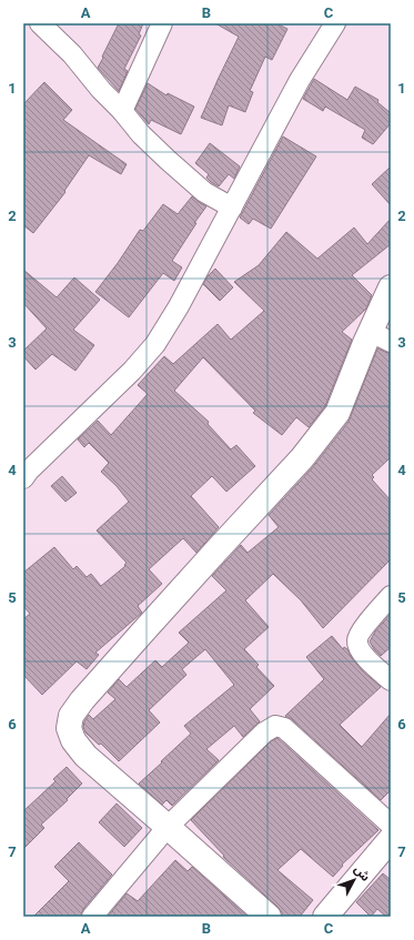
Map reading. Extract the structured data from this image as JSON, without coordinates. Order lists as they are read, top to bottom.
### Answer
{
  "north": "top right",
  "grid": {
    "columns": ["A", "B", "C"],
    "rows": [
      "1",
      "2",
      "3",
      "4",
      "5",
      "6",
      "7"
    ]
  }
}
